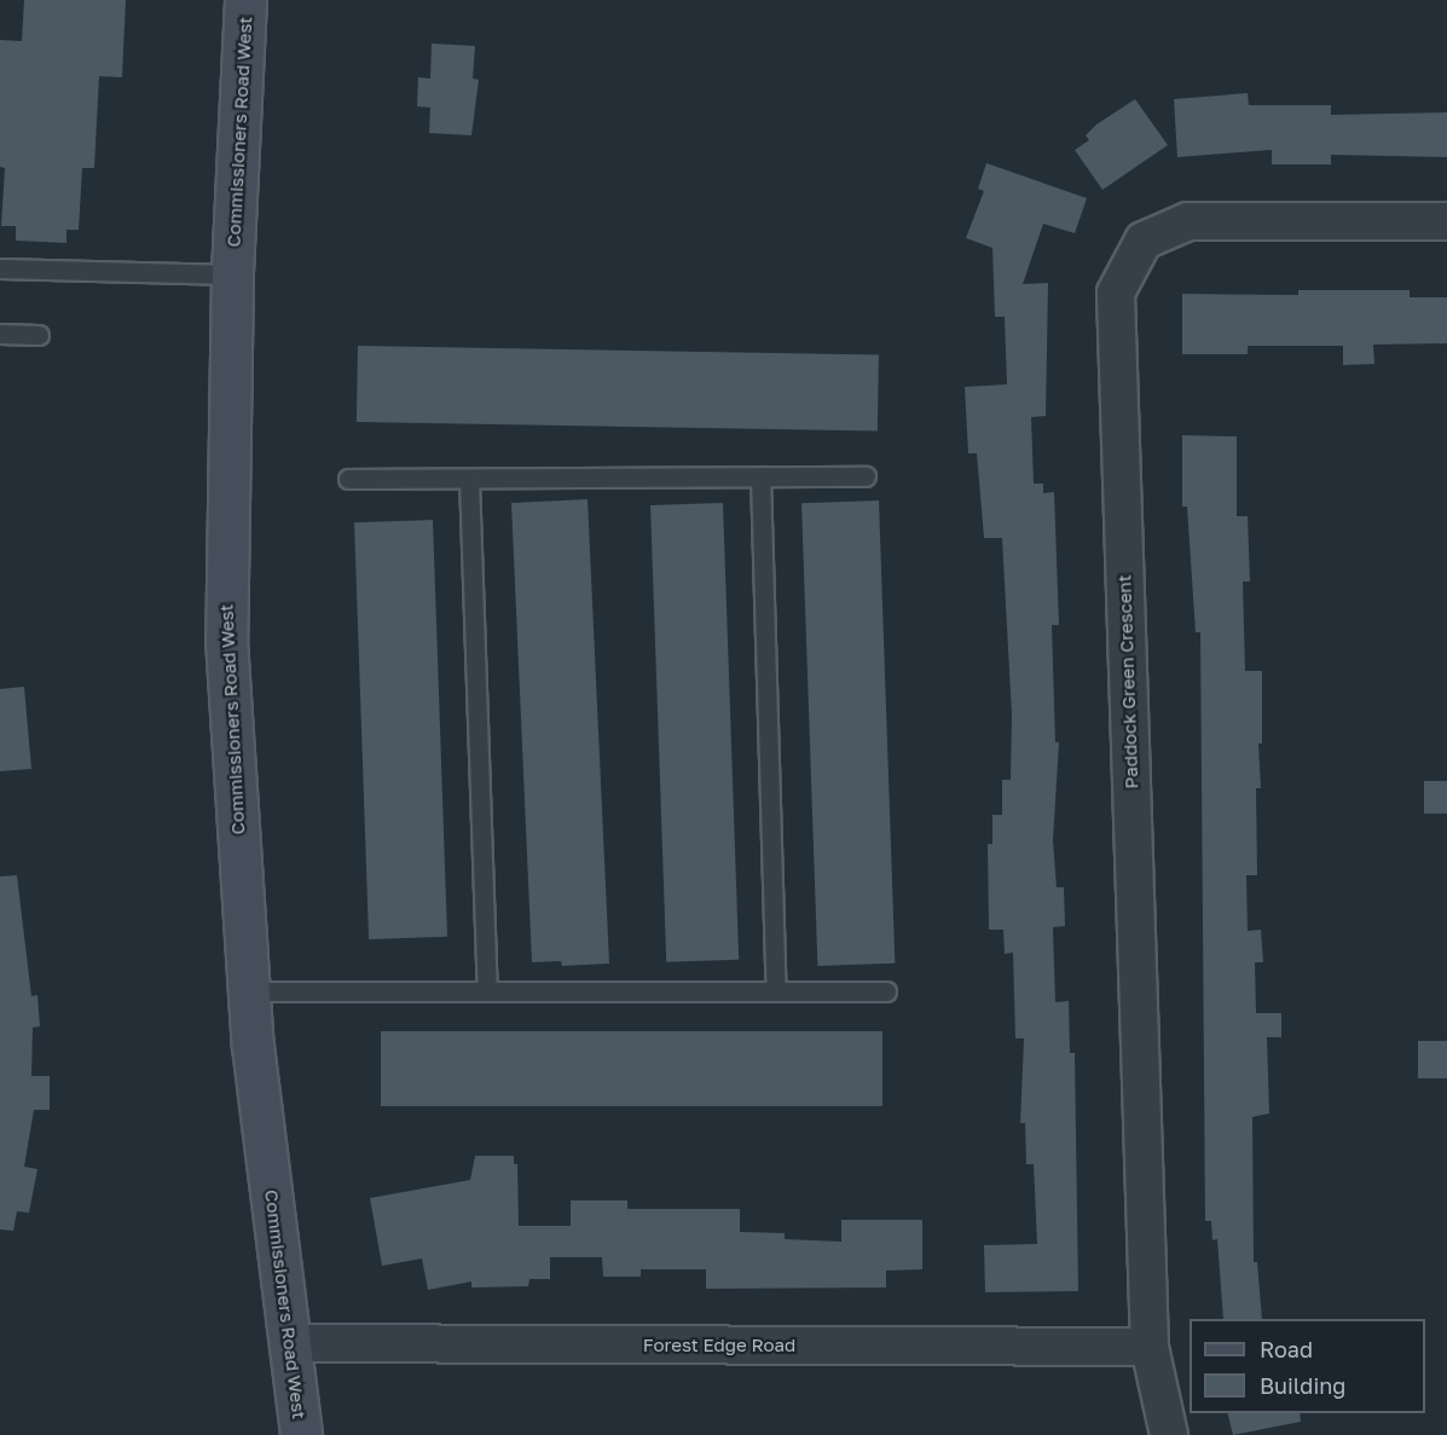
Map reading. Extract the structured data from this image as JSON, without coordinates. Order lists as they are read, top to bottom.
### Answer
{
  "streets": {
    "main road": ["Commissioners Road West"],
    "street": ["Paddock Green Crescent", "Forest Edge Road"]
  },
  "crossings": [
    ["Commissioners Road West", "Forest Edge Road"],
    ["Paddock Green Crescent", "Forest Edge Road"]
  ],
  "legend": ["Road", "Building"]
}
